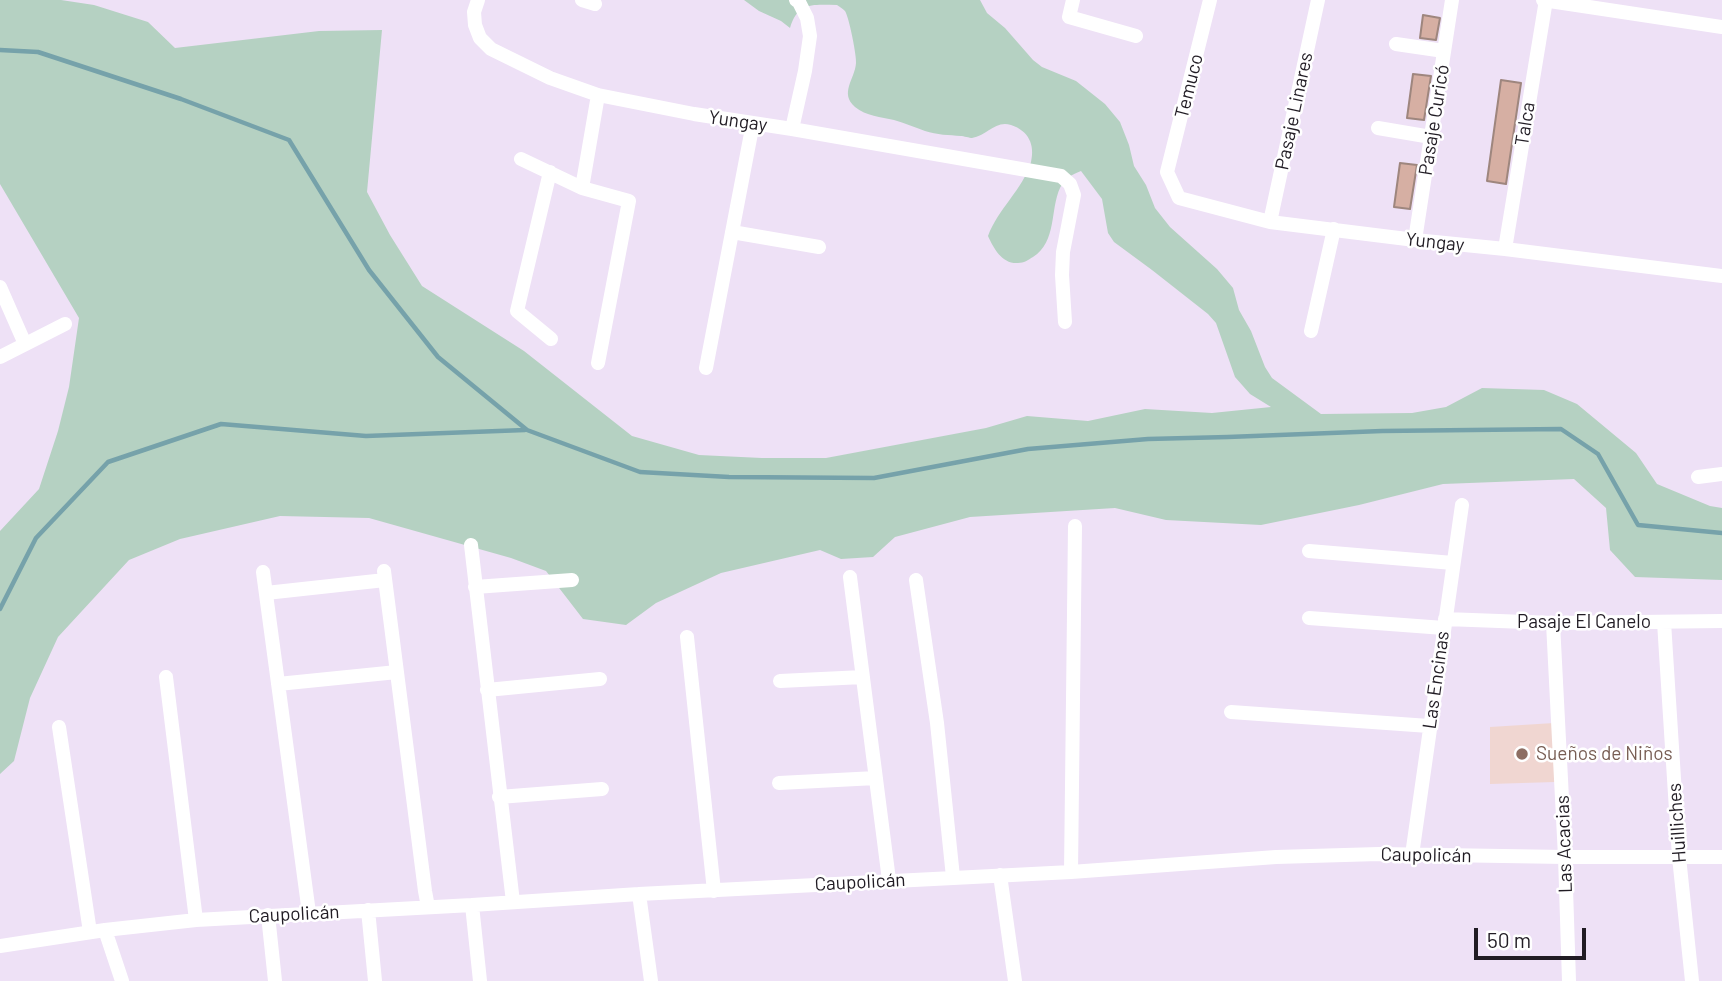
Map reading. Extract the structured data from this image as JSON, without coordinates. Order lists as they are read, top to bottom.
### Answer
{
  "streets": {
    "street": [
      "Temuco",
      "Pasaje Linares",
      "Pasaje Curicó",
      "Yungay",
      "Talca",
      "Pasaje El Canelo",
      "Las Encinas",
      "Huilliches",
      "Las Acacias",
      "Caupolicán"
    ]
  },
  "crossings": [
    ["Temuco", "Yungay"],
    ["Pasaje Linares", "Yungay"],
    ["Pasaje Curicó", "Yungay"],
    ["Yungay", "Talca"],
    ["Pasaje El Canelo", "Las Encinas"],
    ["Pasaje El Canelo", "Huilliches"],
    ["Pasaje El Canelo", "Las Acacias"],
    ["Las Encinas", "Caupolicán"],
    ["Huilliches", "Caupolicán"],
    ["Las Acacias", "Caupolicán"]
  ],
  "places": ["Sueños de Niños"],
  "scale_bar": "50 m"
}
